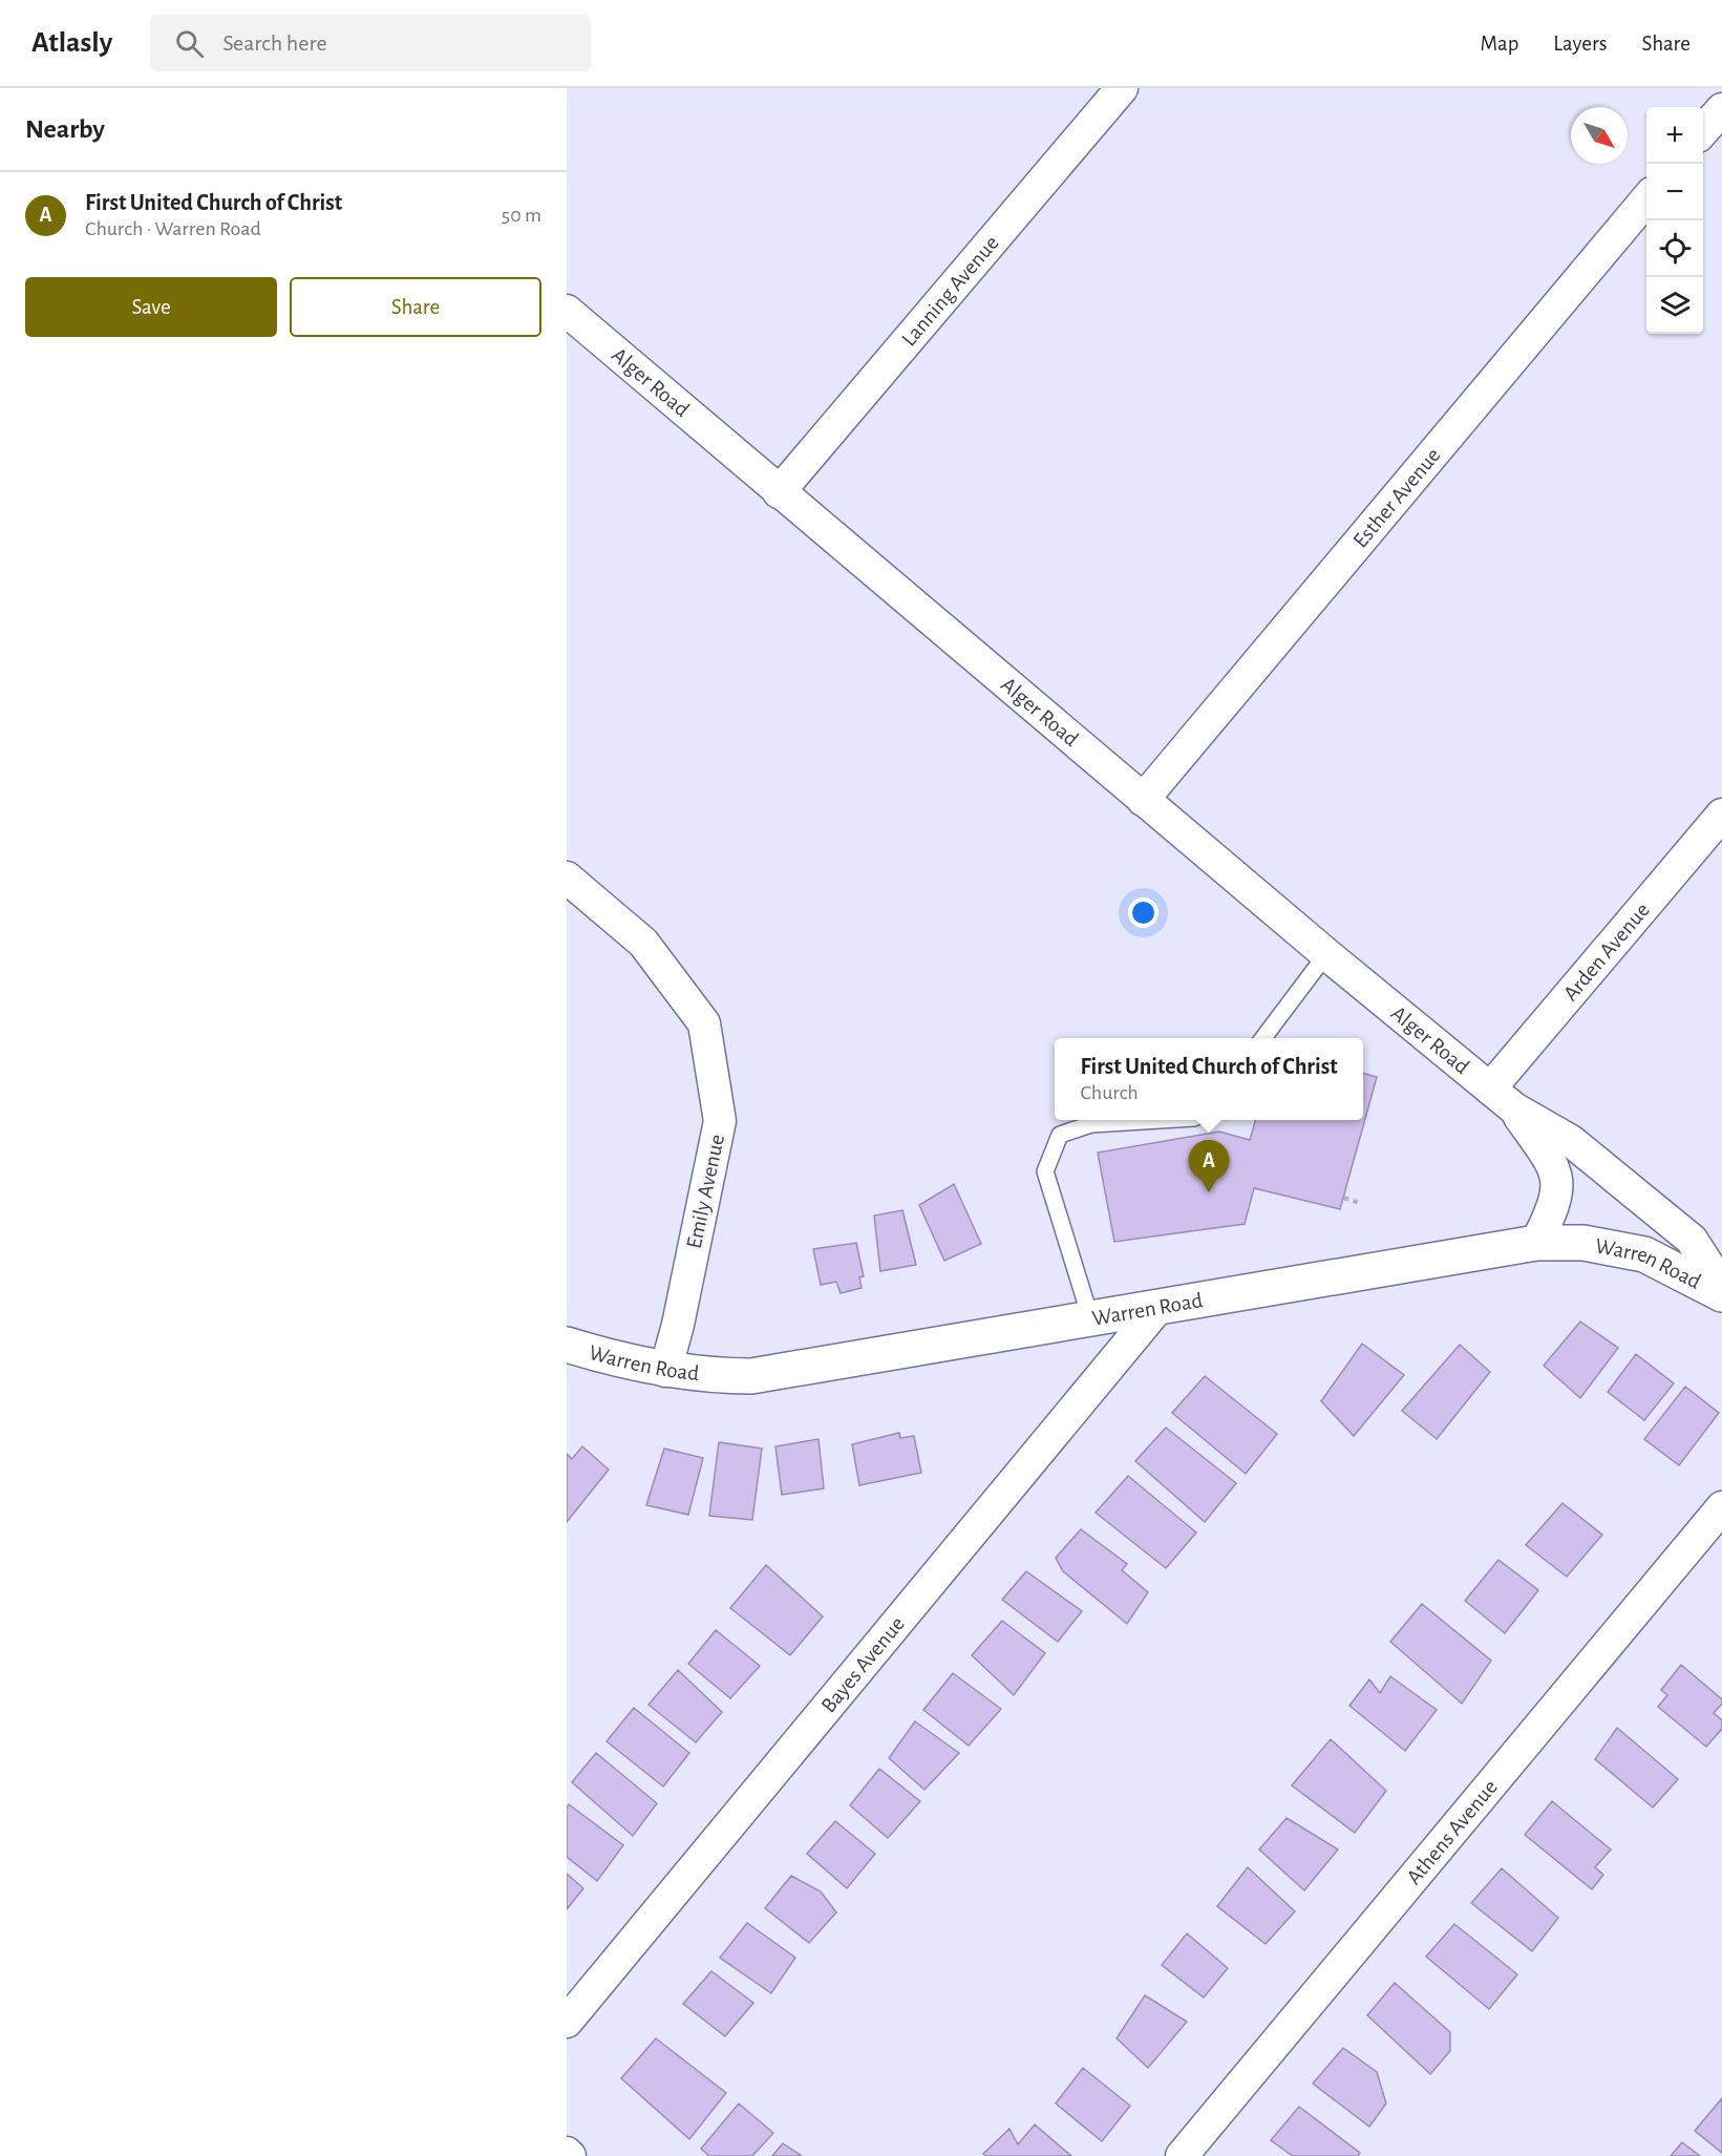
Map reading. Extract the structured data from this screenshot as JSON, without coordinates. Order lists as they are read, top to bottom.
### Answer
{
  "streets": {
    "main road": ["Warren Road"],
    "street": [
      "Lanning Avenue",
      "Alger Road",
      "Esther Avenue",
      "Arden Avenue",
      "Emily Avenue",
      "Bayes Avenue",
      "Athens Avenue"
    ]
  },
  "crossings": [
    ["Lanning Avenue", "Alger Road"],
    ["Alger Road", "Esther Avenue"],
    ["Alger Road", "Arden Avenue"],
    ["Alger Road", "Warren Road"],
    ["Emily Avenue", "Warren Road"],
    ["Warren Road", "Bayes Avenue"]
  ],
  "north": "bottom right",
  "page": {
    "header": "Atlasly",
    "search": "Search here",
    "nav": ["Map", "Layers", "Share"],
    "heading": "Nearby",
    "map_buttons": ["+", "−"],
    "list": [
      {
        "mark": "A",
        "name": "First United Church of Christ",
        "note": "Church · Warren Road",
        "value": "50 m"
      }
    ],
    "buttons": ["Save", "Share"],
    "popup": ["First United Church of Christ", "Church"],
    "pins": "A"
  }
}
